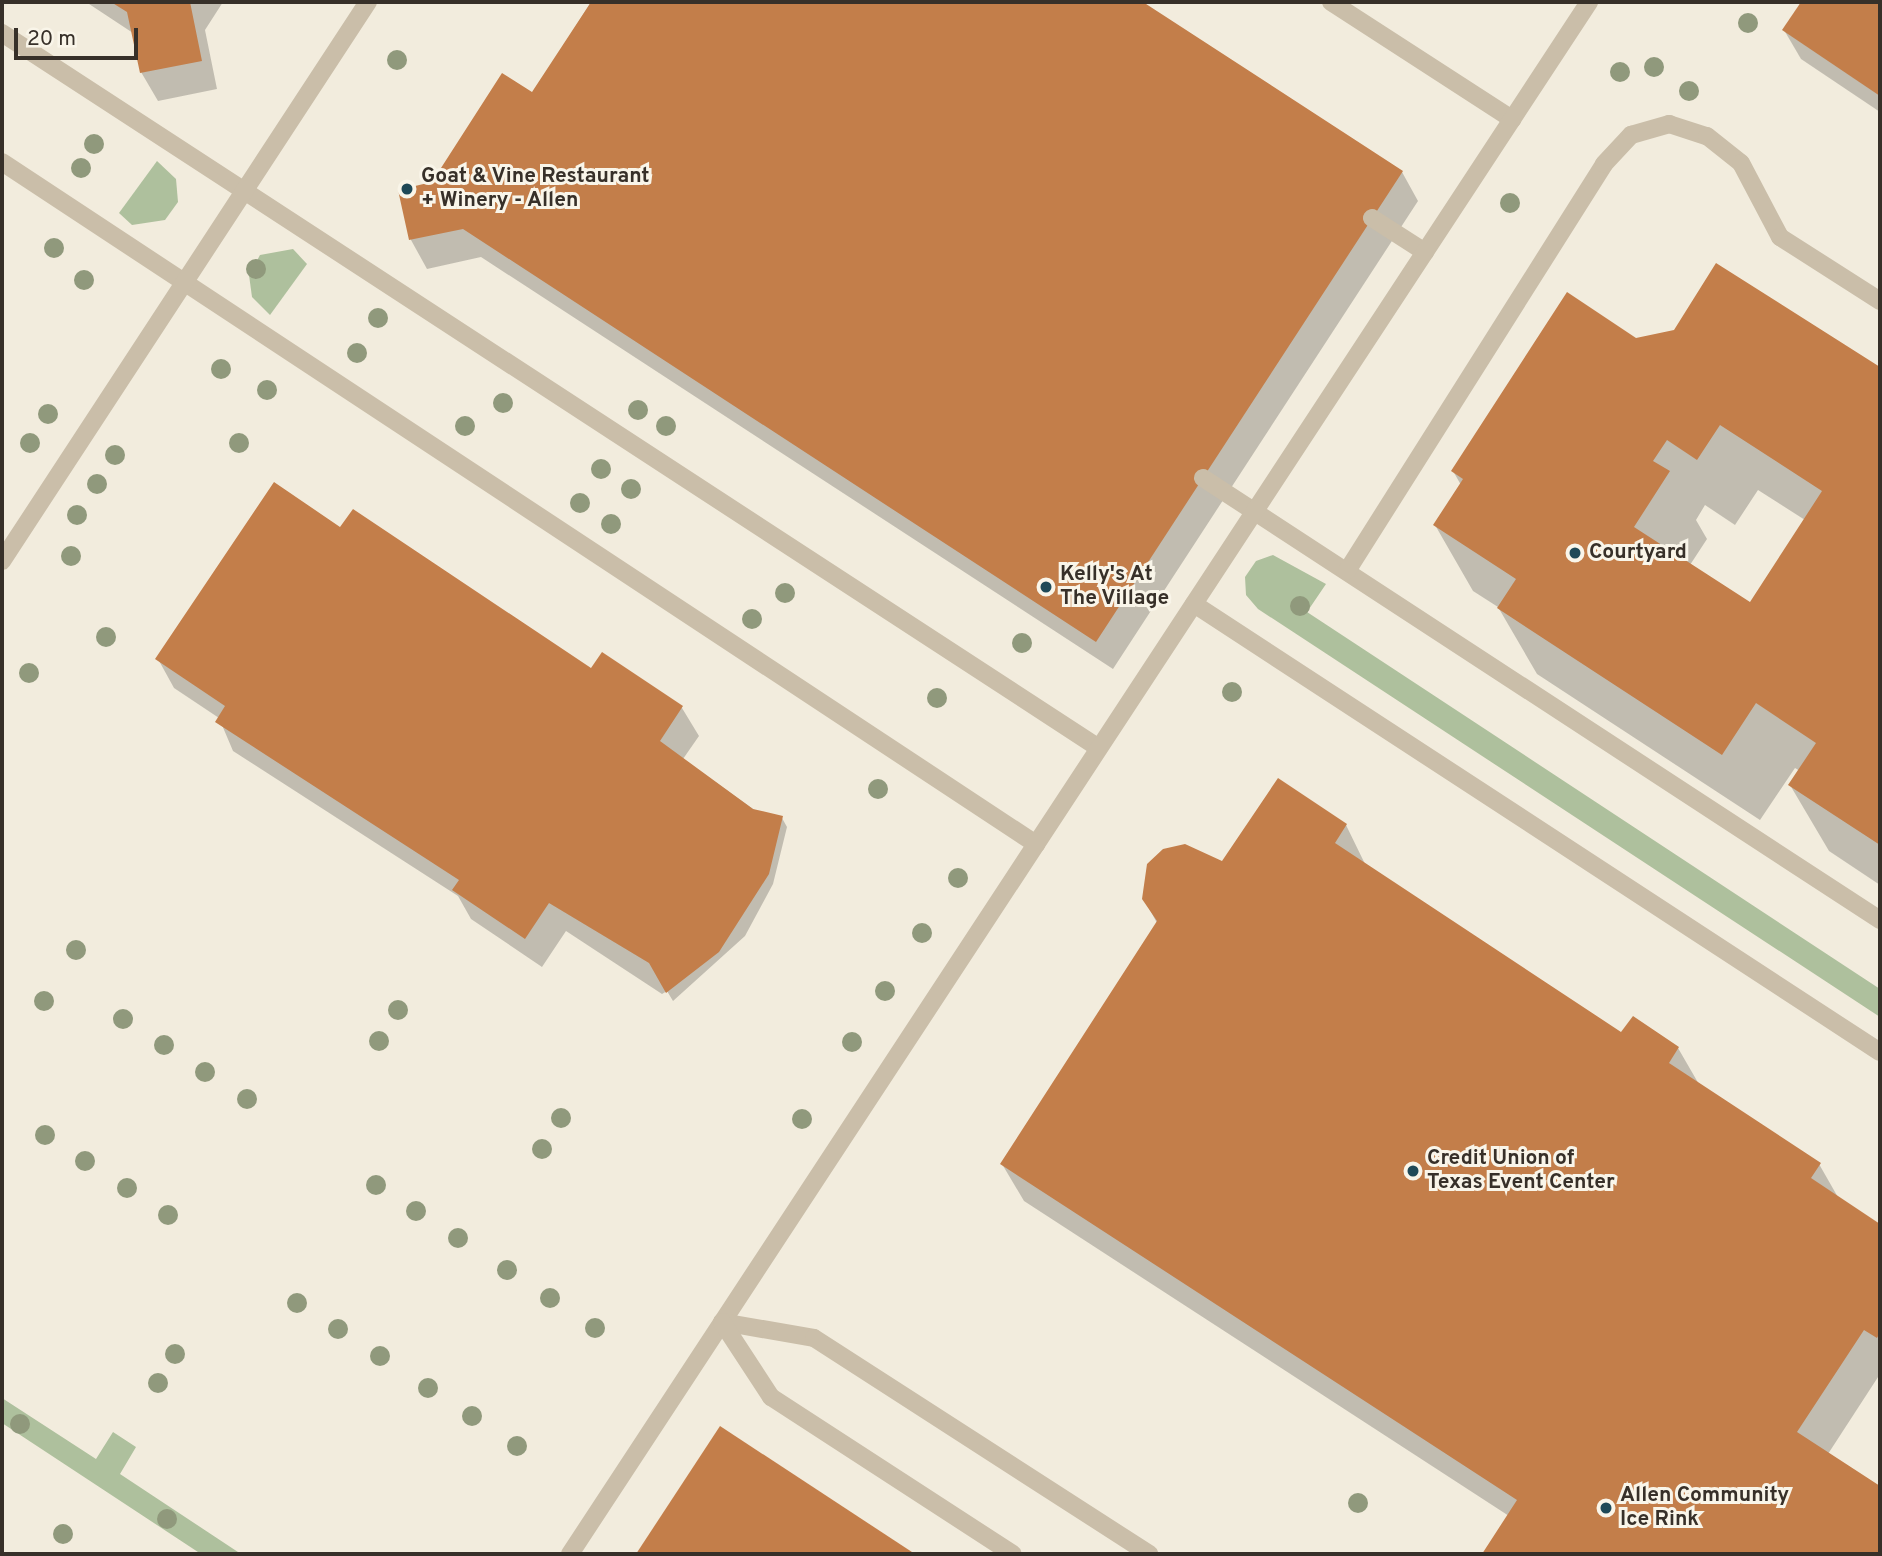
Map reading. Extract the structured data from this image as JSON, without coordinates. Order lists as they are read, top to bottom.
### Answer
{
  "places": [
    "Goat & Vine Restaurant + Winery - Allen",
    "Courtyard",
    "Kelly's At The Village",
    "Credit Union of Texas Event Center",
    "Allen Community Ice Rink"
  ],
  "scale_bar": "20 m"
}
